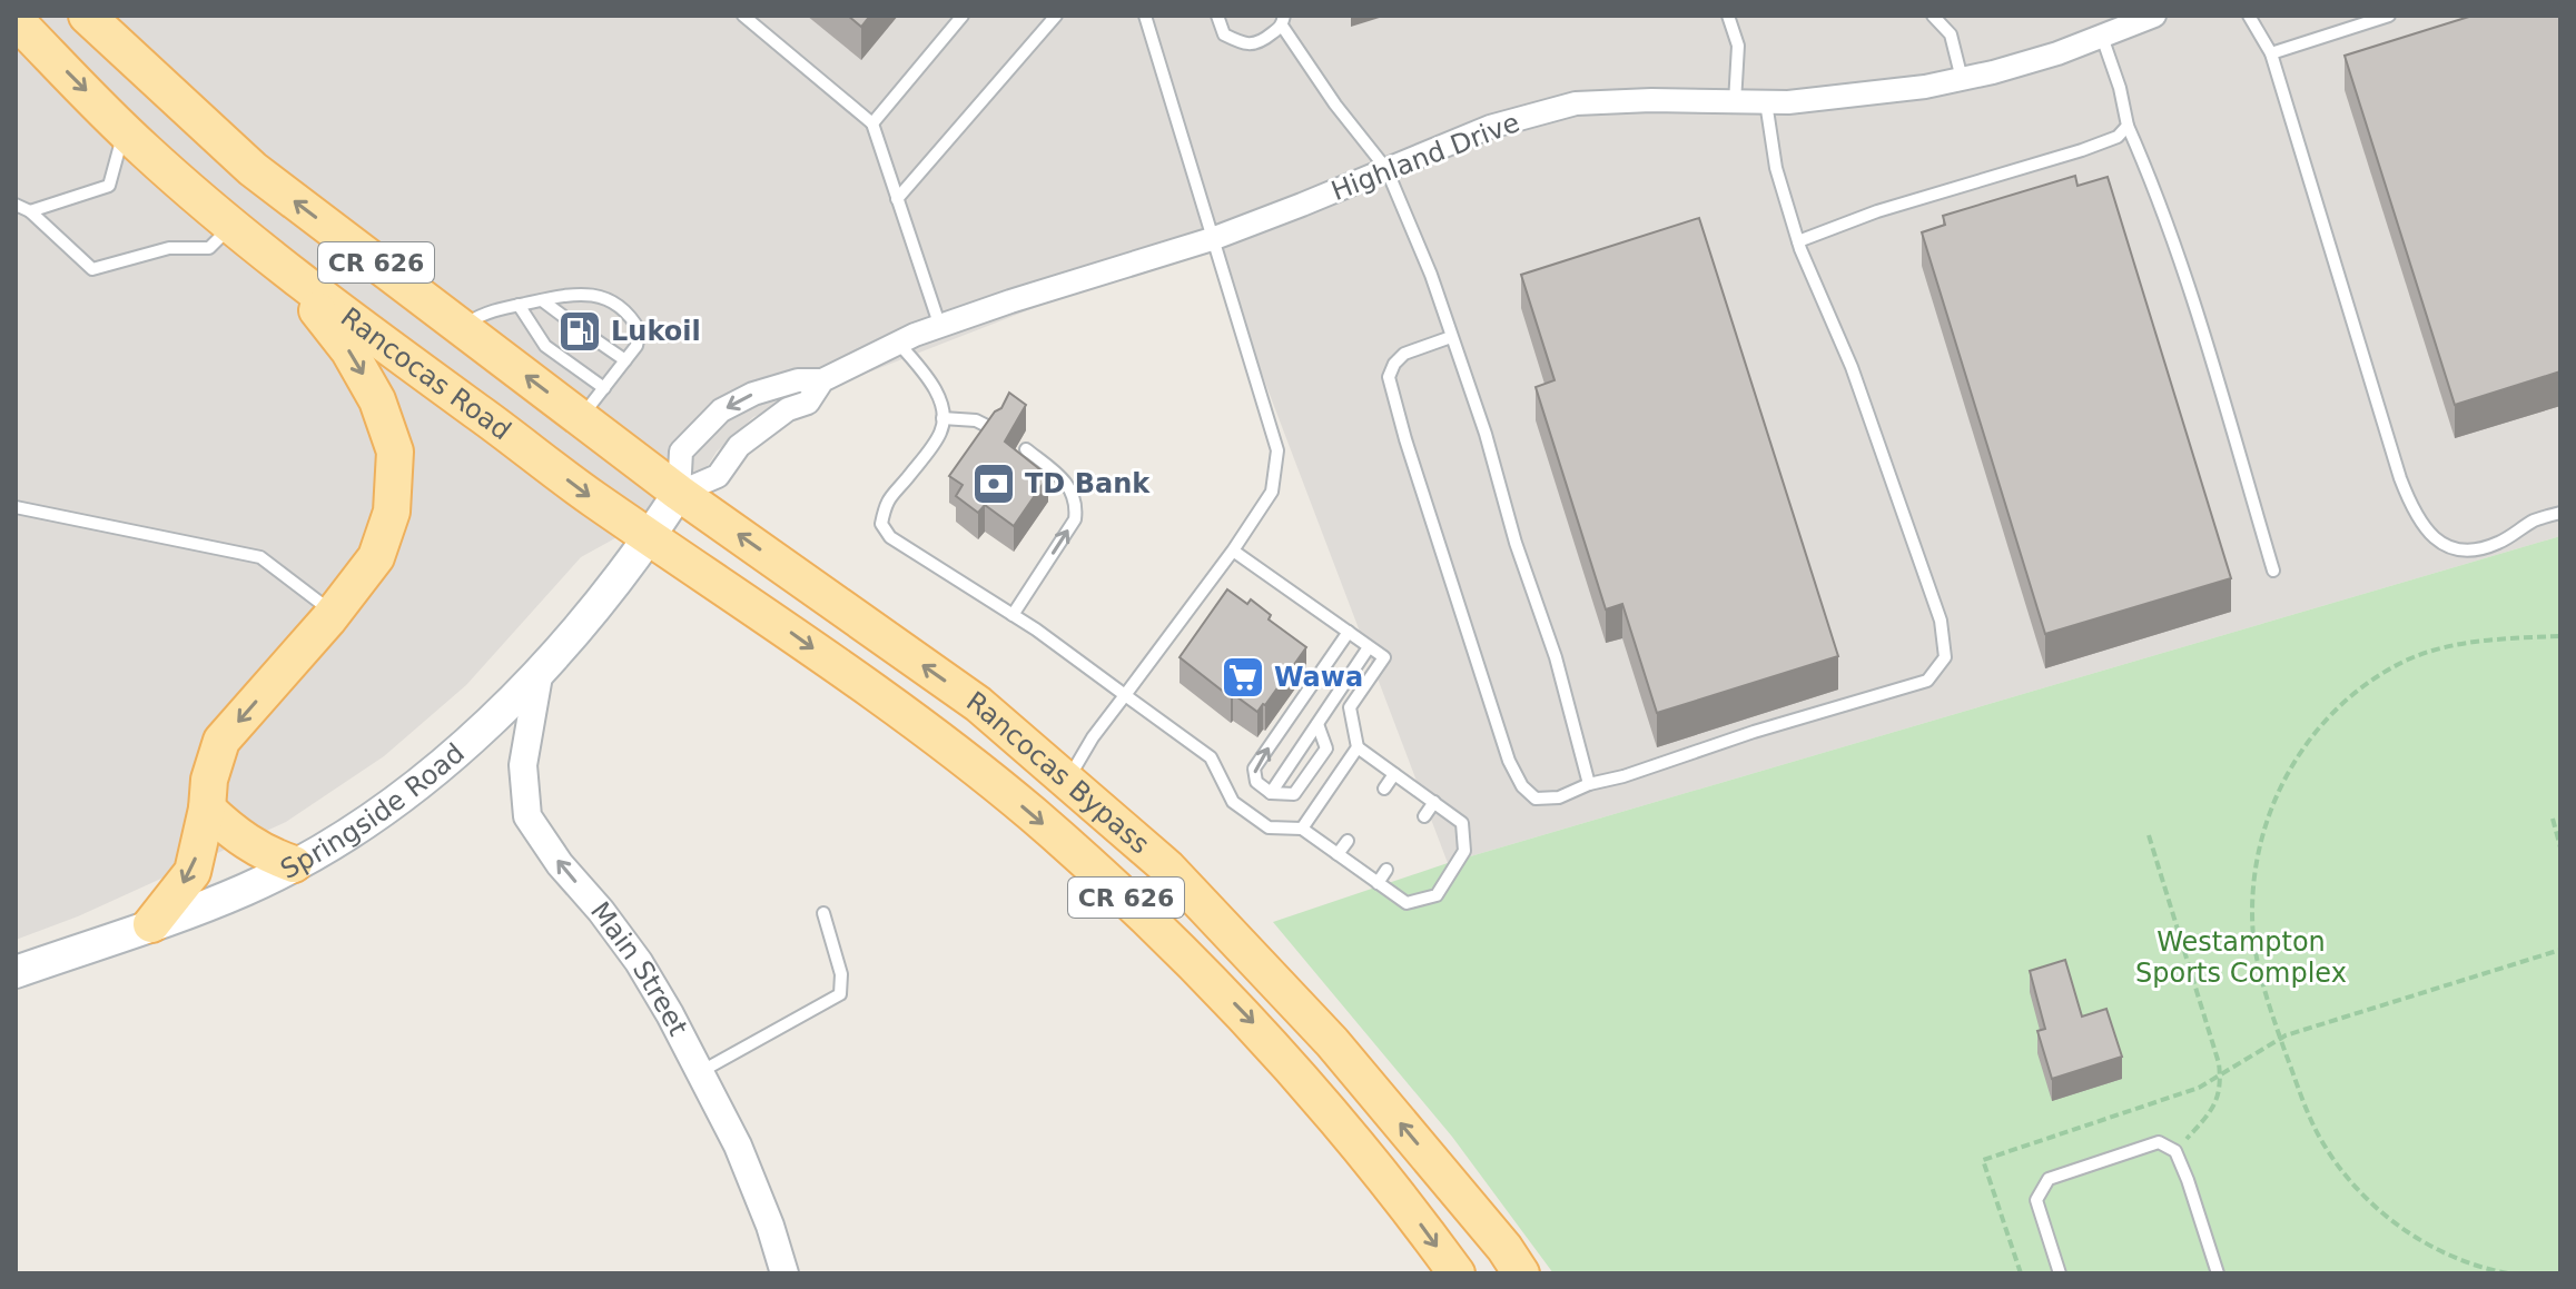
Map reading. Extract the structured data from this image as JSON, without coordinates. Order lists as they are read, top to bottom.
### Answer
{
  "streets": {
    "main road": [
      "CR 626",
      "Rancocas Road",
      "Rancocas Bypass",
      "Springside Road"
    ],
    "street": ["Highland Drive", "Main Street"]
  },
  "crossings": [
    ["Highland Drive", "CR 626"],
    ["Highland Drive", "Rancocas Bypass"],
    ["Highland Drive", "Springside Road"],
    ["CR 626", "Rancocas Bypass"],
    ["CR 626", "Springside Road"],
    ["Rancocas Road", "Rancocas Bypass"],
    ["Rancocas Road", "Springside Road"],
    ["Rancocas Bypass", "Springside Road"],
    ["Springside Road", "Main Street"]
  ],
  "one_way": ["Main Street"],
  "parks": ["Westampton Sports Complex"],
  "places": {
    "fuel station": ["Lukoil"],
    "bank": ["TD Bank"],
    "supermarket": ["Wawa"]
  }
}
